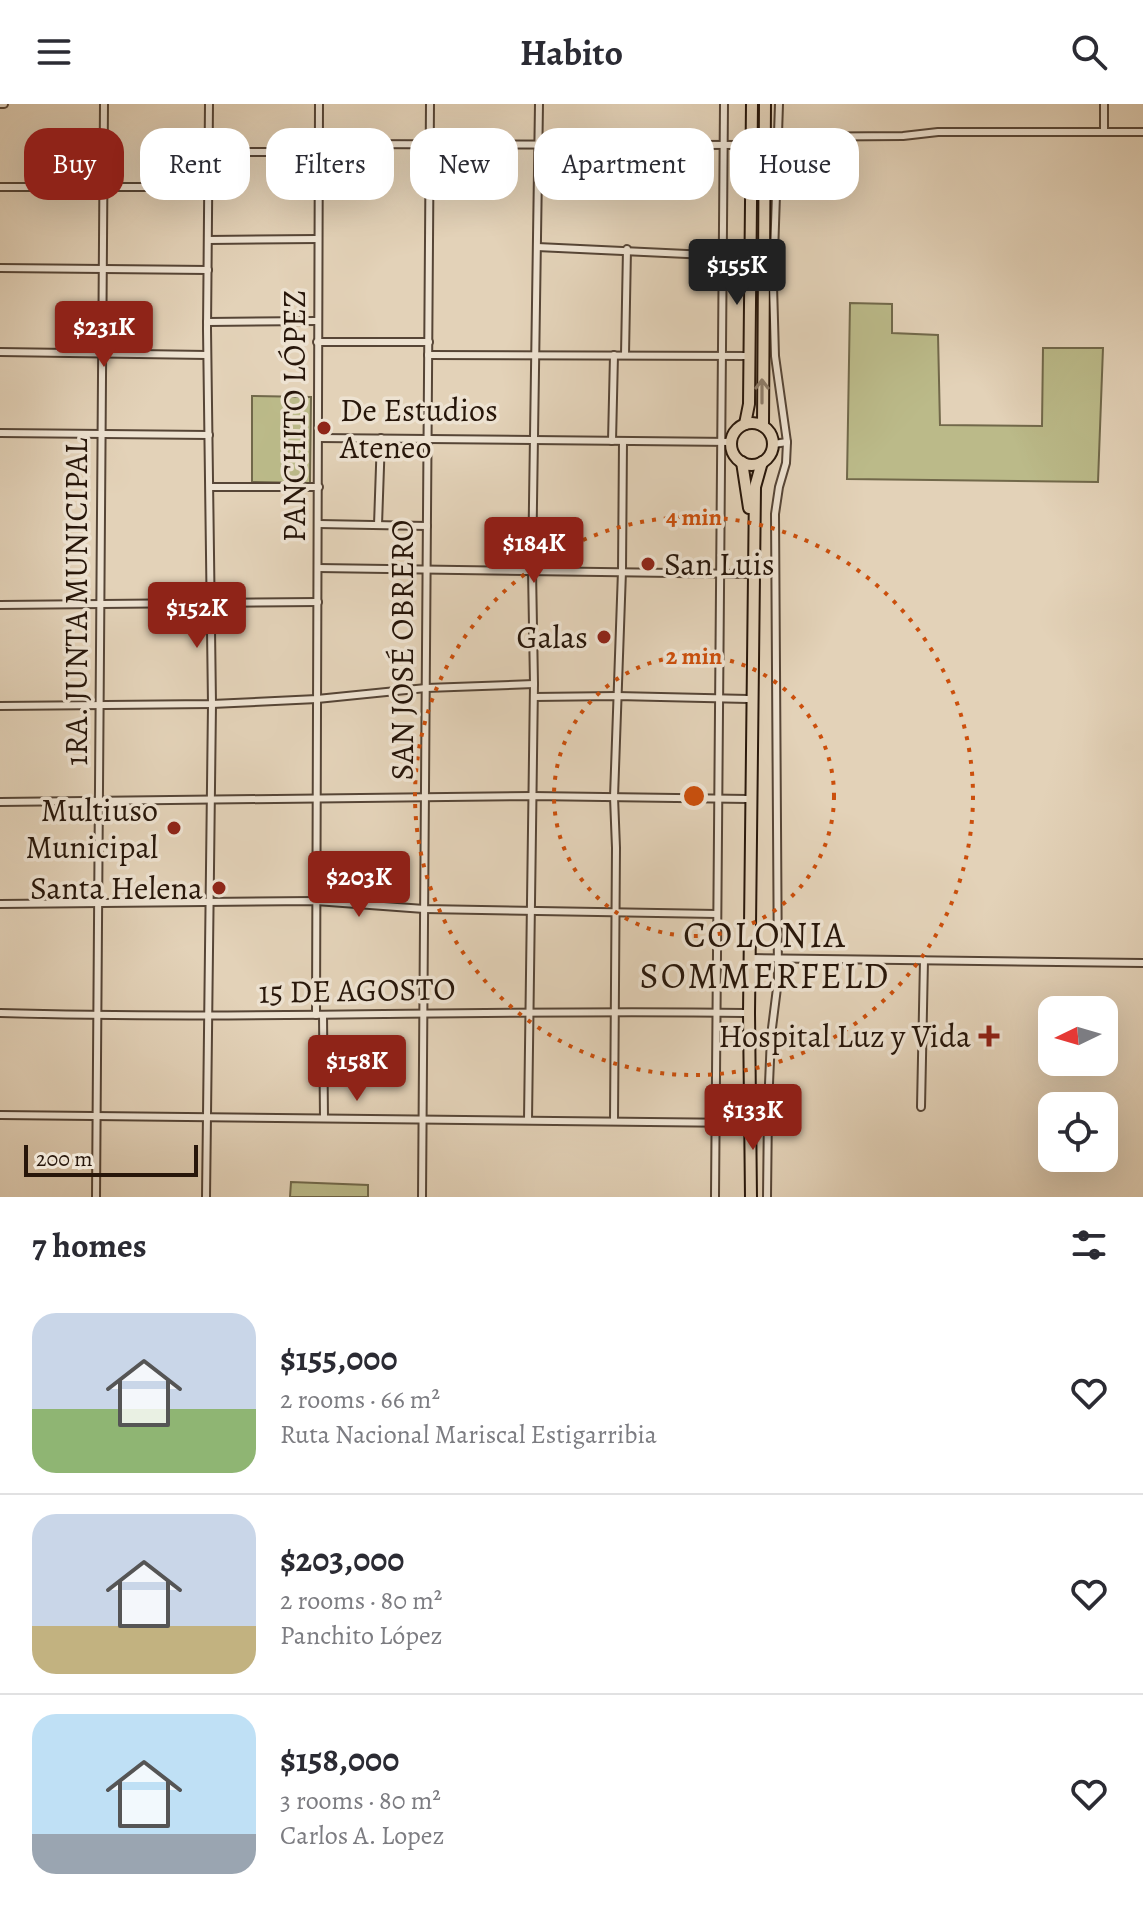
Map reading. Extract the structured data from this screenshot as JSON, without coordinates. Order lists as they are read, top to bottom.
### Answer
{
  "streets": {
    "street": [
      "PANCHITO LÓPEZ",
      "1RA. JUNTA MUNICIPAL",
      "SAN JOSÉ OBRERO",
      "15 DE AGOSTO"
    ]
  },
  "crossings": [
    ["PANCHITO LÓPEZ", "15 DE AGOSTO"],
    ["1RA. JUNTA MUNICIPAL", "15 DE AGOSTO"],
    ["SAN JOSÉ OBRERO", "15 DE AGOSTO"]
  ],
  "districts": ["COLONIA SOMMERFELD"],
  "places": {
    "other": [
      "De Estudios Ateneo",
      "San Luis",
      "Galas",
      "Multiuso Municipal",
      "Santa Helena"
    ],
    "health": ["Hospital Luz y Vida"]
  },
  "scale_bar": "200 m",
  "north": "left",
  "page": {
    "header": "Habito",
    "chip": [
      "Buy",
      "Rent",
      "Filters",
      "New",
      "Apartment",
      "House"
    ],
    "price": [
      "$155K",
      "$231K",
      "$184K",
      "$152K",
      "$203K",
      "$158K",
      "$133K"
    ],
    "scale": "200 m",
    "heading": "7 homes",
    "list": [
      {
        "name": "$155,000",
        "note": "2 rooms · 66 m² · Ruta Nacional Mariscal Estigarribia"
      },
      {
        "name": "$203,000",
        "note": "2 rooms · 80 m² · Panchito López"
      },
      {
        "name": "$158,000",
        "note": "3 rooms · 80 m² · Carlos A. Lopez"
      }
    ]
  },
  "rings": ["4 min", "2 min"]
}
